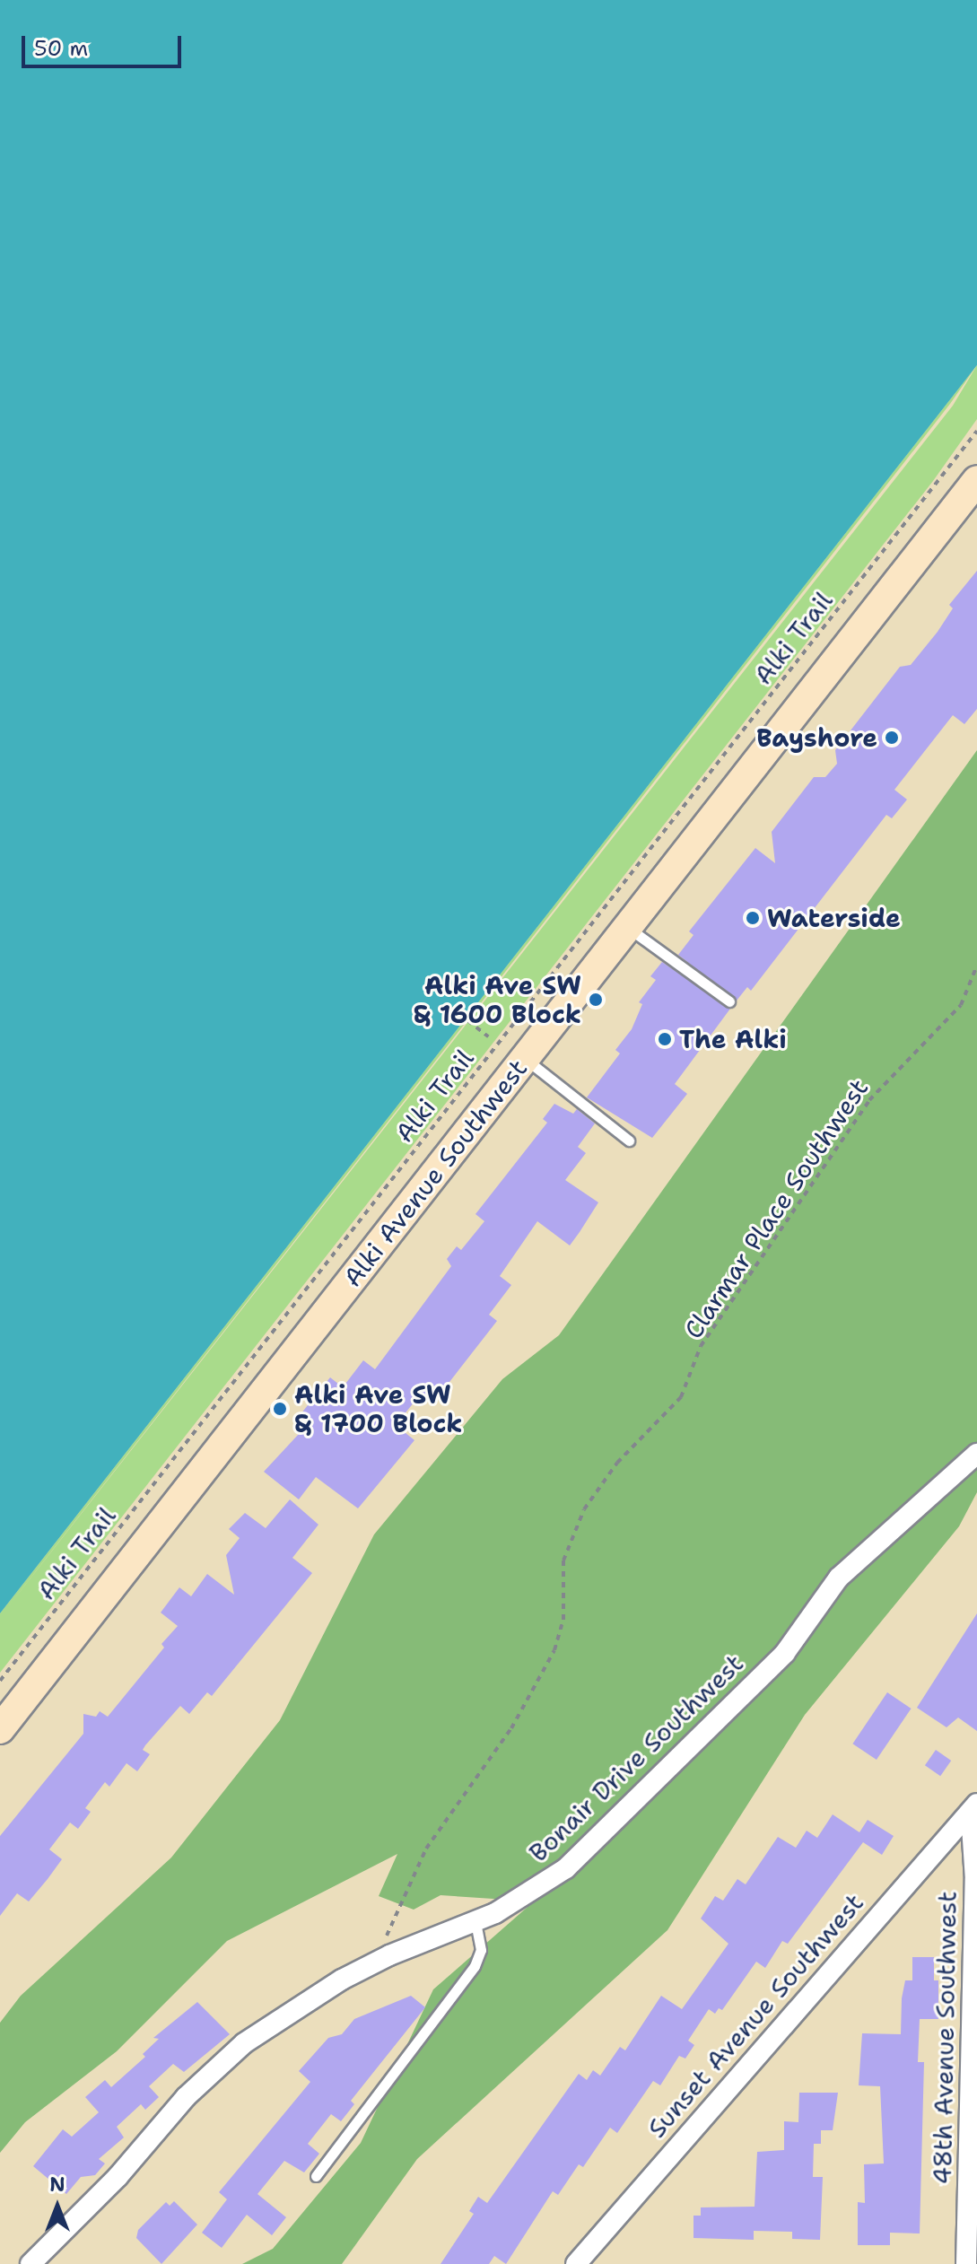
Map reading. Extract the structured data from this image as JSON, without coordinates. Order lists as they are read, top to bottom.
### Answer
{
  "streets": {
    "main road": ["Alki Avenue Southwest"],
    "street": ["Bonair Drive Southwest", "Sunset Avenue Southwest", "48th Avenue Southwest"],
    "path": ["Alki Trail", "Clarmar Place Southwest"]
  },
  "crossings": [
    ["Sunset Avenue Southwest", "48th Avenue Southwest"]
  ],
  "places": [
    "Bayshore",
    "Waterside",
    "Alki Ave SW & 1600 Block",
    "The Alki",
    "Alki Ave SW & 1700 Block"
  ],
  "scale_bar": "50 m",
  "north": "top"
}
